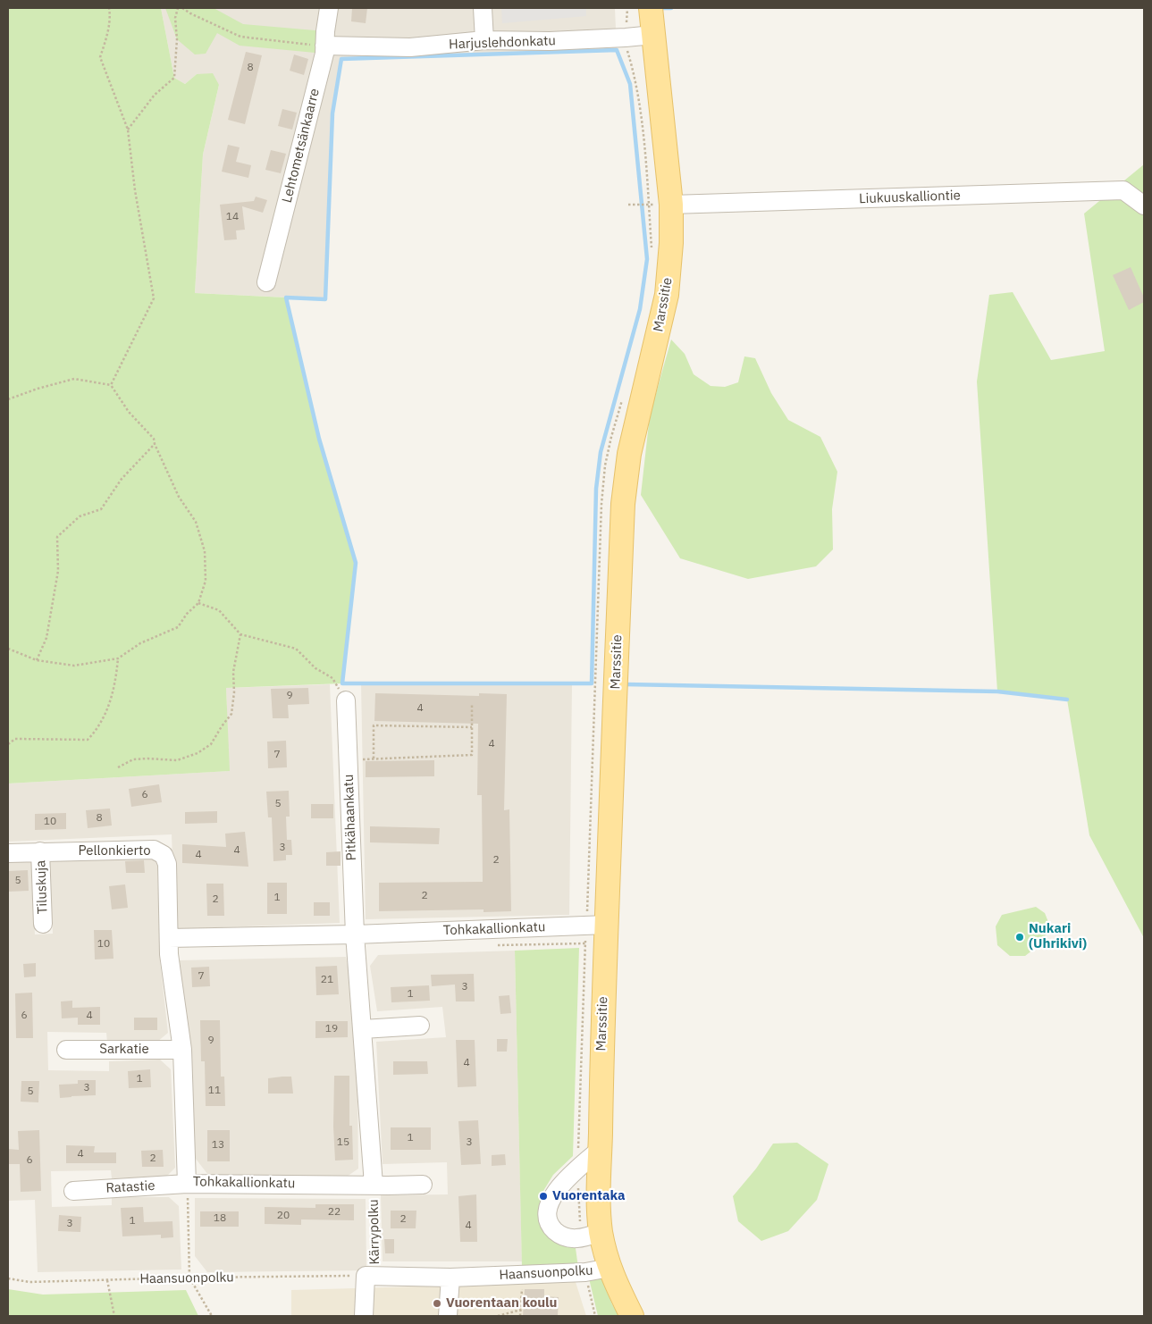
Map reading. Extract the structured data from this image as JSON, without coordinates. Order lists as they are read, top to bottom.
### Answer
{
  "streets": {
    "main road": ["Marssitie"],
    "street": [
      "Harjuslehdonkatu",
      "Lehtometsänkaarre",
      "Liukuuskalliontie",
      "Pitkähaankatu",
      "Pellonkierto",
      "Tiluskuja",
      "Tohkakallionkatu",
      "Sarkatie",
      "Ratastie",
      "Kärrypolku",
      "Haansuonpolku"
    ]
  },
  "crossings": [
    ["Harjuslehdonkatu", "Lehtometsänkaarre"],
    ["Harjuslehdonkatu", "Marssitie"],
    ["Liukuuskalliontie", "Marssitie"],
    ["Marssitie", "Tohkakallionkatu"],
    ["Marssitie", "Haansuonpolku"],
    ["Pitkähaankatu", "Tohkakallionkatu"],
    ["Pellonkierto", "Tiluskuja"],
    ["Pellonkierto", "Tohkakallionkatu"],
    ["Tohkakallionkatu", "Sarkatie"],
    ["Tohkakallionkatu", "Ratastie"],
    ["Tohkakallionkatu", "Kärrypolku"],
    ["Kärrypolku", "Haansuonpolku"]
  ],
  "places": ["Nukari (Uhrikivi)", "Vuorentaka", "Vuorentaan koulu"],
  "house_numbers": [
    "8",
    "14",
    "9",
    "4",
    "4",
    "7",
    "6",
    "5",
    "8",
    "10",
    "3",
    "4",
    "4",
    "2",
    "5",
    "2",
    "1",
    "2",
    "10",
    "7",
    "21",
    "3",
    "1",
    "6",
    "4",
    "19",
    "9",
    "4",
    "1",
    "3",
    "11",
    "5",
    "1",
    "15",
    "3",
    "13",
    "4",
    "2",
    "6",
    "22",
    "20",
    "18",
    "2",
    "1",
    "3",
    "4"
  ]
}
